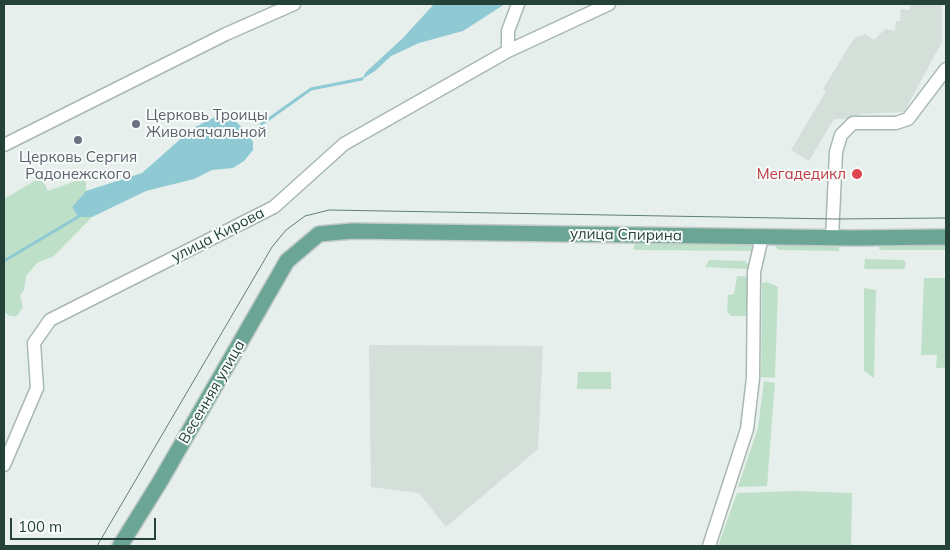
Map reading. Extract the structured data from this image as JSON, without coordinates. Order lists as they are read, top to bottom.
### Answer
{
  "streets": {
    "main road": ["улица Спирина", "Весенняя улица"],
    "street": ["улица Кирова"]
  },
  "crossings": [
    ["улица Спирина", "Весенняя улица"]
  ],
  "places": ["Церковь Троицы Живоначальной", "Церковь Сергия Радонежского", "Мегадедикл"],
  "scale_bar": "100 m"
}
